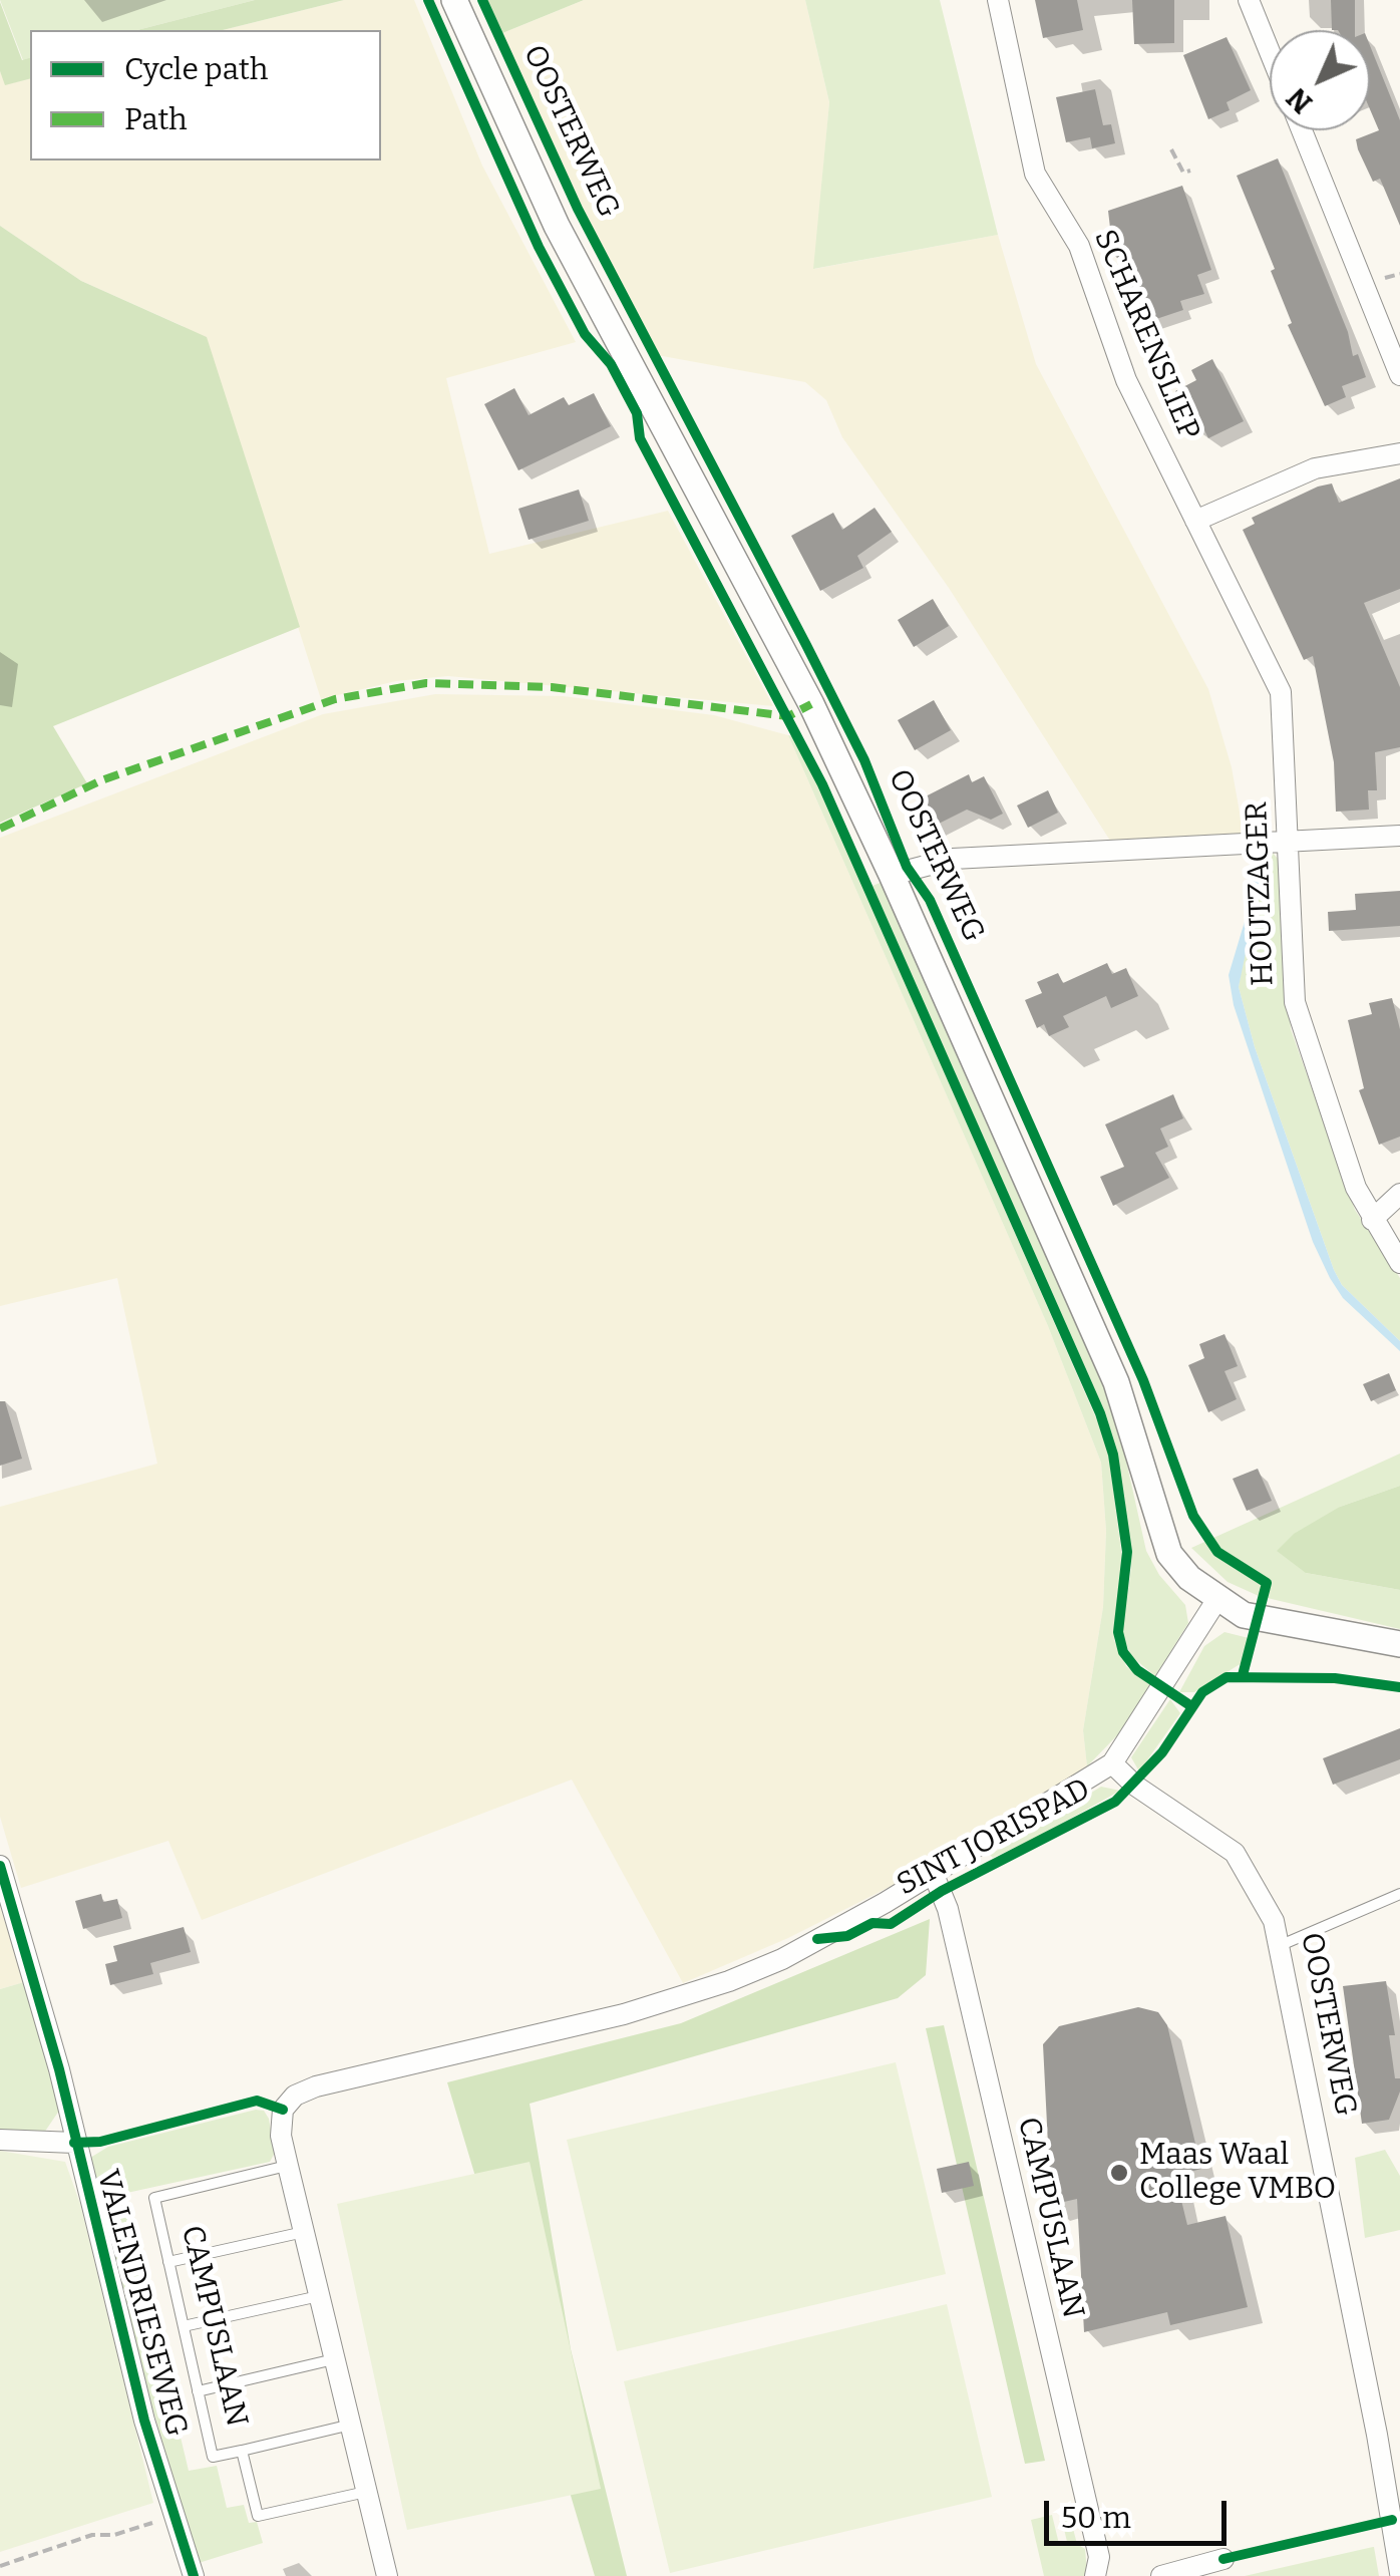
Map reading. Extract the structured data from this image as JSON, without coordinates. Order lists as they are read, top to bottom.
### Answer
{
  "streets": {
    "street": [
      "OOSTERWEG",
      "SCHARENSLIEP",
      "HOUTZAGER",
      "SINT JORISPAD",
      "CAMPUSLAAN",
      "VALENDRIESEWEG"
    ]
  },
  "crossings": [
    ["OOSTERWEG", "SINT JORISPAD"],
    ["SCHARENSLIEP", "HOUTZAGER"],
    ["SINT JORISPAD", "CAMPUSLAAN"]
  ],
  "places": ["Maas Waal College VMBO"],
  "legend": ["Cycle path", "Path"],
  "scale_bar": "50 m",
  "north": "bottom left"
}
